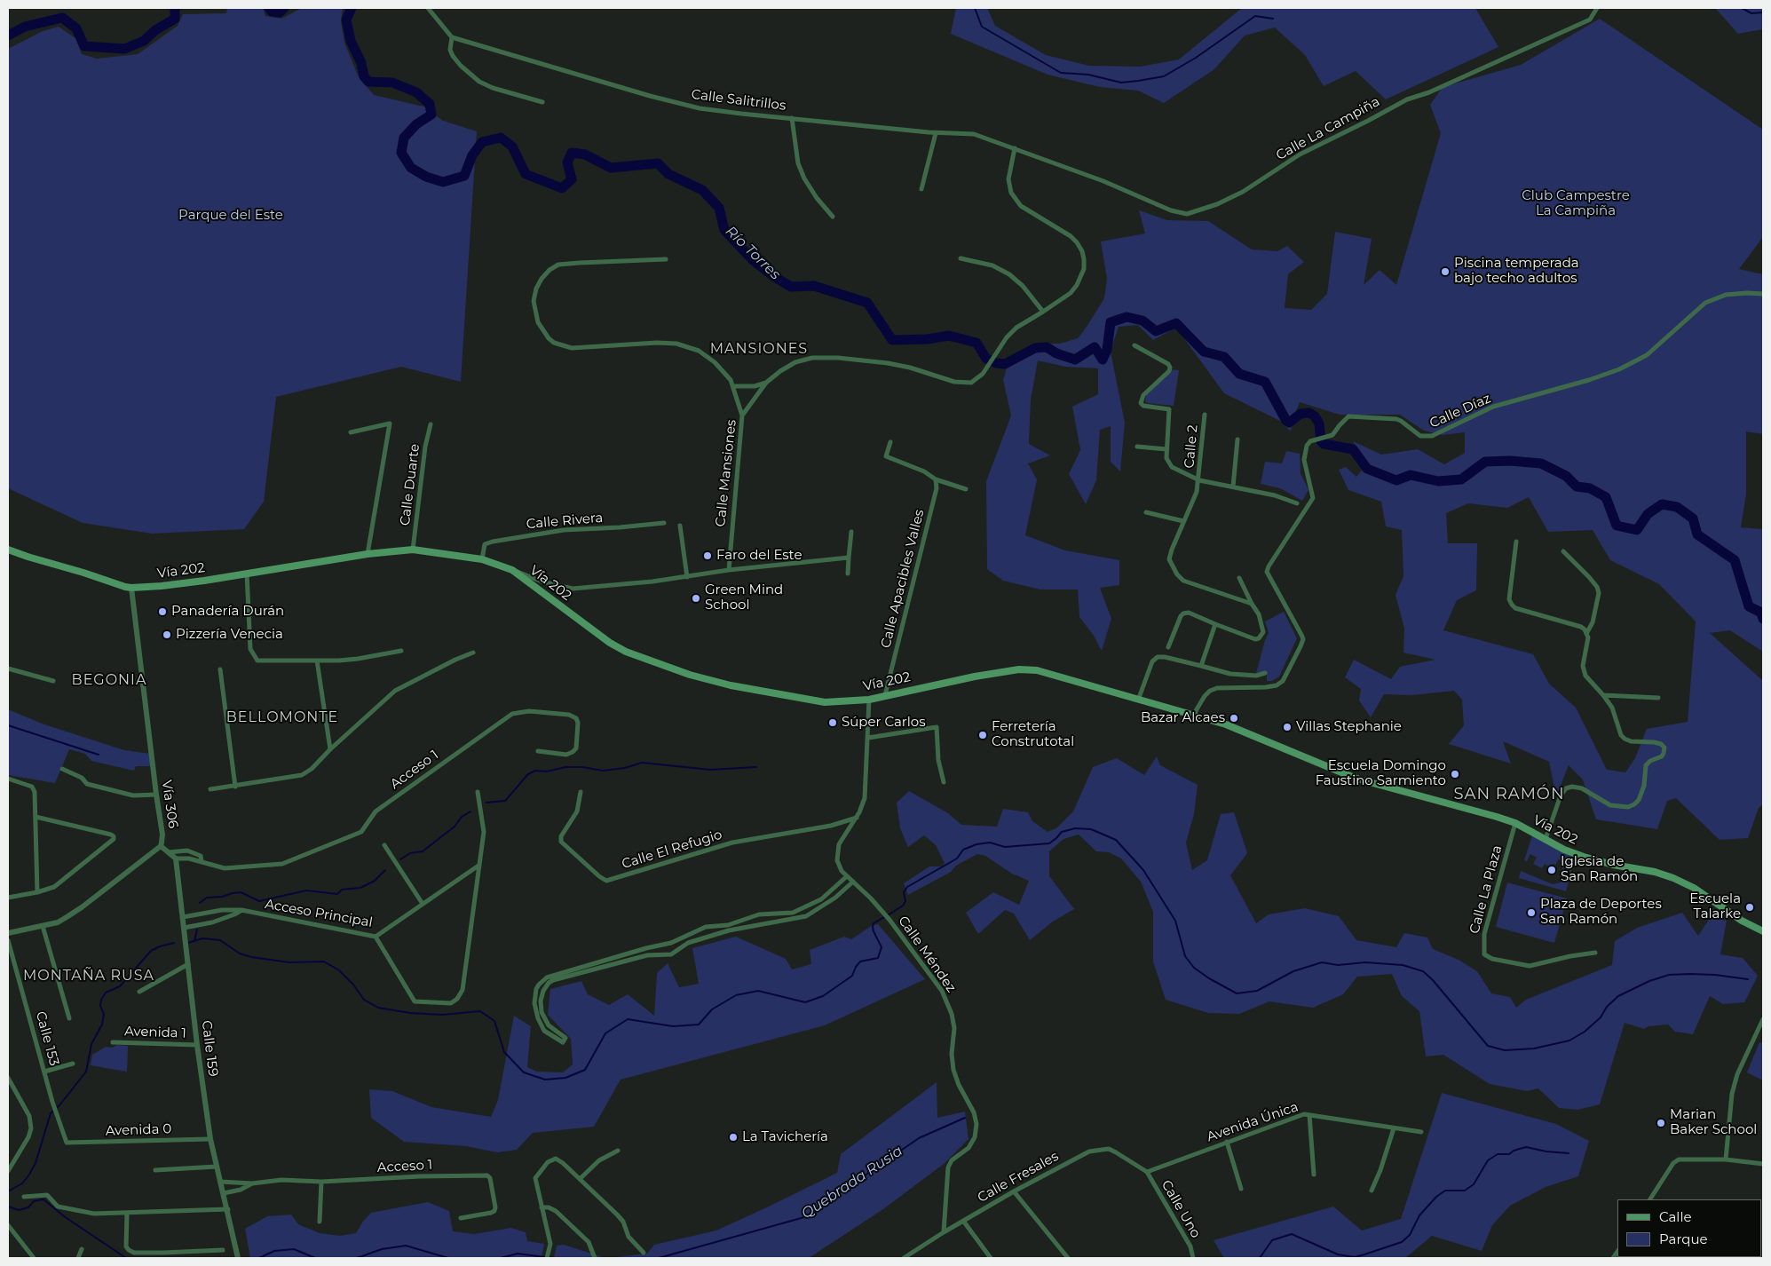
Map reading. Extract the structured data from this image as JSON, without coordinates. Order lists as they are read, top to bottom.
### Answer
{
  "streets": {
    "main road": ["Vía 202"],
    "street": [
      "Calle Salitrillos",
      "Calle La Campiña",
      "Calle Díaz",
      "Calle 2",
      "Calle Mansiones",
      "Calle Duarte",
      "Calle Rivera",
      "Calle Apacibles Valles",
      "Acceso 1",
      "Vía 306",
      "Calle El Refugio",
      "Calle La Plaza",
      "Acceso Principal",
      "Calle Méndez",
      "Avenida 1",
      "Calle 153",
      "Calle 159",
      "Avenida Única",
      "Avenida 0",
      "Calle Fresales",
      "Calle Uno"
    ]
  },
  "crossings": [
    ["Calle Salitrillos", "Calle La Campiña"],
    ["Calle Salitrillos", "Calle Mansiones"],
    ["Calle La Campiña", "Calle Mansiones"],
    ["Calle Díaz", "Vía 202"],
    ["Calle Duarte", "Vía 202"],
    ["Calle Rivera", "Vía 202"],
    ["Vía 202", "Calle Apacibles Valles"],
    ["Vía 202", "Vía 306"],
    ["Vía 202", "Calle La Plaza"],
    ["Vía 202", "Calle Méndez"],
    ["Acceso 1", "Calle 159"],
    ["Calle El Refugio", "Calle Méndez"],
    ["Acceso Principal", "Calle 159"],
    ["Calle Méndez", "Calle Fresales"],
    ["Avenida 1", "Calle 159"],
    ["Calle 153", "Avenida 0"],
    ["Calle 159", "Avenida 0"],
    ["Avenida Única", "Calle Fresales"],
    ["Avenida Única", "Calle Uno"],
    ["Calle Fresales", "Calle Uno"]
  ],
  "districts": [
    "MANSIONES",
    "BEGONIA",
    "BELLOMONTE",
    "SAN RAMÓN",
    "MONTAÑA RUSA"
  ],
  "water": ["Río Torres", "Quebrada Rusia"],
  "parks": ["Club Campestre La Campiña", "Parque del Este"],
  "places": [
    "Piscina temperada bajo techo adultos",
    "Faro del Este",
    "Green Mind School",
    "Panadería Durán",
    "Pizzería Venecia",
    "Bazar Alcaes",
    "Súper Carlos",
    "Villas Stephanie",
    "Ferretería Construtotal",
    "Escuela Domingo Faustino Sarmiento",
    "Iglesia de San Ramón",
    "Escuela Talarke",
    "Plaza de Deportes San Ramón",
    "Marian Baker School",
    "La Tavichería"
  ],
  "legend": ["Calle", "Parque"]
}
